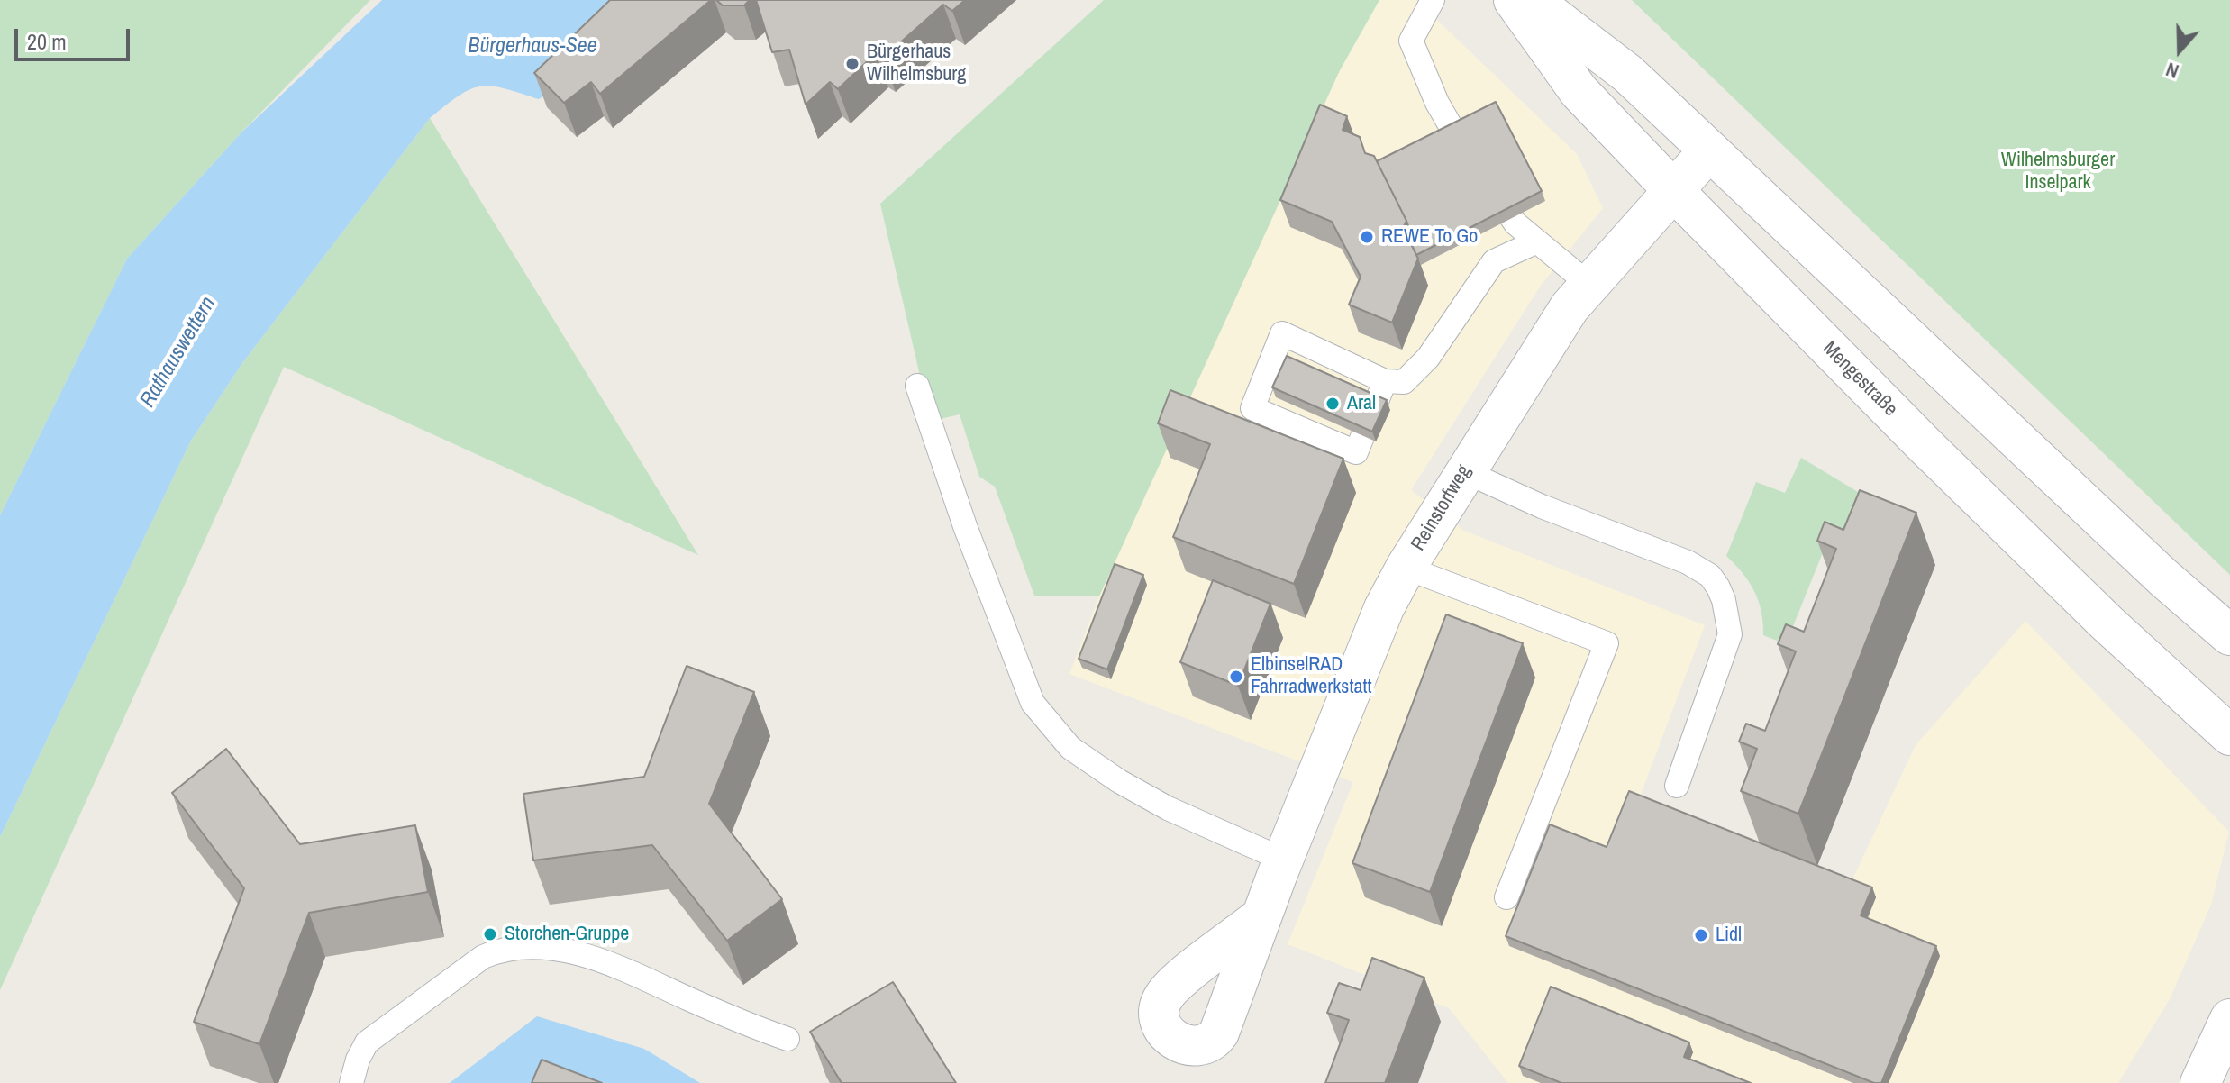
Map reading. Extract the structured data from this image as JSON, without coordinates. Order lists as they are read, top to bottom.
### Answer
{
  "streets": {
    "main road": ["Mengestraße", "Reinstorfweg"]
  },
  "crossings": [
    ["Mengestraße", "Reinstorfweg"]
  ],
  "water": ["Bürgerhaus-See", "Rathauswettern"],
  "parks": ["Wilhelmsburger Inselpark"],
  "places": [
    "Bürgerhaus Wilhelmsburg",
    "REWE To Go",
    "Aral",
    "ElbinselRAD Fahrradwerkstatt",
    "Storchen-Gruppe",
    "Lidl"
  ],
  "scale_bar": "20 m",
  "north": "bottom"
}
